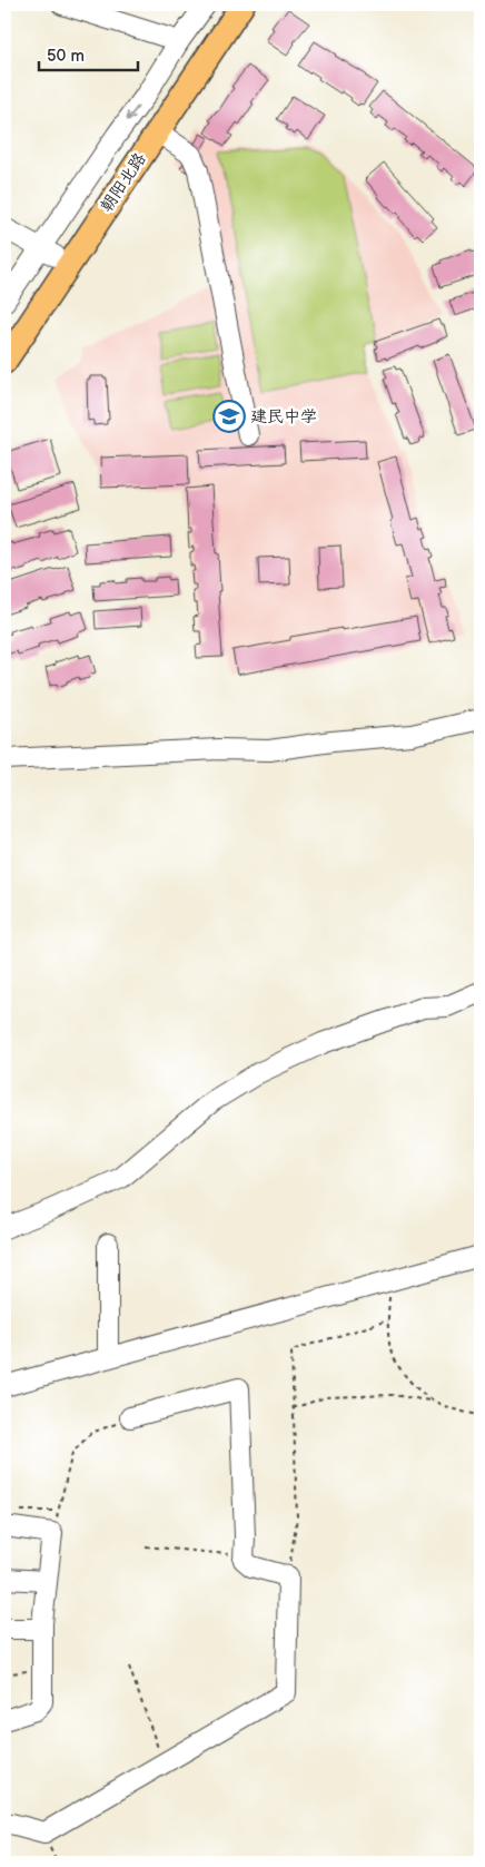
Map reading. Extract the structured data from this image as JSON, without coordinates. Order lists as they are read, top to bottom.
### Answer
{
  "streets": {
    "main road": ["朝阳北路"]
  },
  "places": {
    "school or university": ["建民中学"]
  },
  "scale_bar": "50 m"
}
